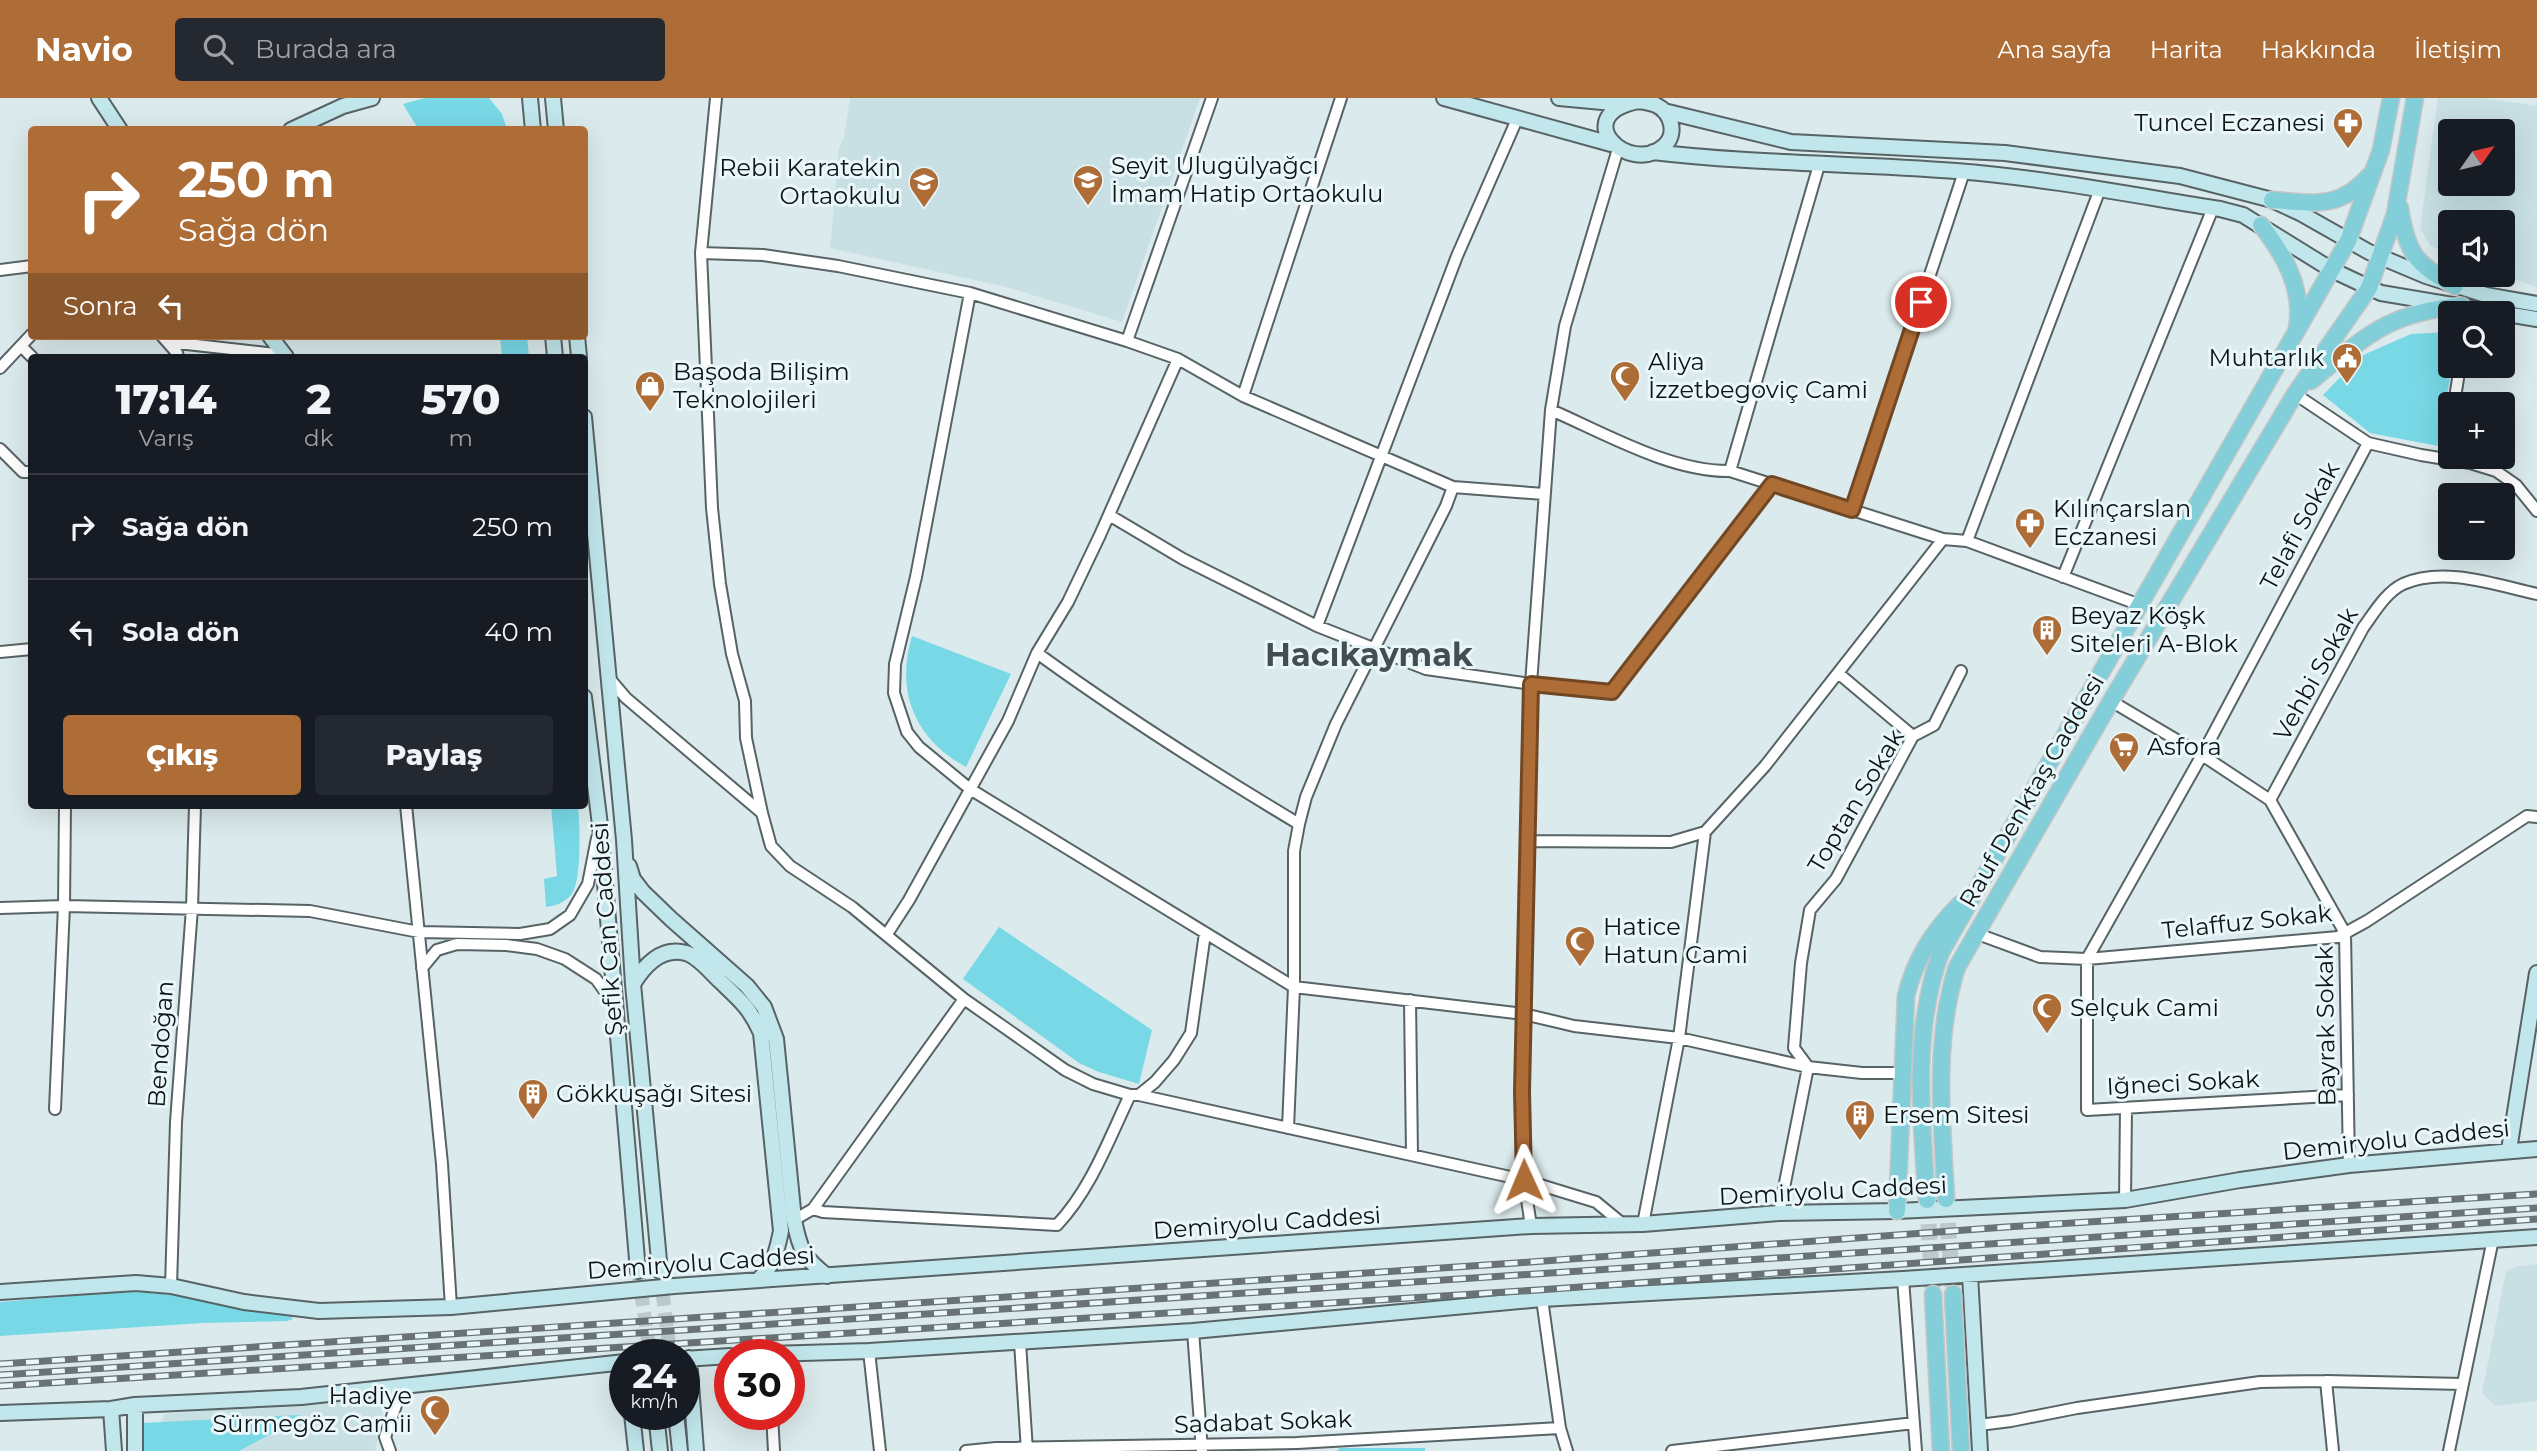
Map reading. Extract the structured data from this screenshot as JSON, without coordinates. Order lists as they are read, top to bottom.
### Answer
{
  "streets": {
    "main road": ["Rauf Denktaş Caddesi", "Şefik Can Caddesi", "Demiryolu Caddesi"],
    "street": [
      "Telafi Sokak",
      "Vehbi Sokak",
      "Toptan Sokak",
      "Telaffuz Sokak",
      "Bayrak Sokak",
      "Bendoğan",
      "Iğneci Sokak",
      "Sadabat Sokak"
    ]
  },
  "crossings": [
    ["Telafi Sokak", "Telaffuz Sokak"],
    ["Telafi Sokak", "Bayrak Sokak"],
    ["Telafi Sokak", "Iğneci Sokak"],
    ["Vehbi Sokak", "Bayrak Sokak"],
    ["Rauf Denktaş Caddesi", "Telaffuz Sokak"],
    ["Rauf Denktaş Caddesi", "Bayrak Sokak"],
    ["Telaffuz Sokak", "Bayrak Sokak"],
    ["Telaffuz Sokak", "Iğneci Sokak"],
    ["Bayrak Sokak", "Iğneci Sokak"],
    ["Bayrak Sokak", "Demiryolu Caddesi"],
    ["Bendoğan", "Demiryolu Caddesi"]
  ],
  "districts": ["Hacıkaymak"],
  "places": {
    "pharmacy": ["Tuncel Eczanesi", "Kılınçarslan Eczanesi"],
    "school or university": ["Seyit Ulugülyağcı İmam Hatip Ortaokulu", "Rebii Karatekin Ortaokulu"],
    "public building": ["Muhtarlık"],
    "mosque": [
      "Aliya İzzetbegoviç Cami",
      "Hatice Hatun Cami",
      "Selçuk Cami",
      "Hadiye Sürmegöz Camii"
    ],
    "shop": ["Başoda Bilişim Teknolojileri"],
    "building": ["Beyaz Köşk Siteleri A-Blok", "Gökkuşağı Sitesi", "Ersem Sitesi"],
    "supermarket": ["Asfora"]
  },
  "north": "top right",
  "page": {
    "header": "Navio",
    "search": "Burada ara",
    "nav": [
      "Ana sayfa",
      "Harita",
      "Hakkında",
      "İletişim"
    ],
    "map_buttons": ["+", "−"],
    "turn": ["250 m", "Sağa dön"],
    "then": "Sonra",
    "eta": [
      "17:14",
      "Varış",
      "2",
      "dk",
      "570",
      "m"
    ],
    "list": [
      {
        "name": "Sağa dön",
        "value": "250 m"
      },
      {
        "name": "Sola dön",
        "value": "40 m"
      }
    ],
    "buttons": ["Çıkış", "Paylaş"],
    "speed": "24 km/h",
    "limit": "30"
  }
}
